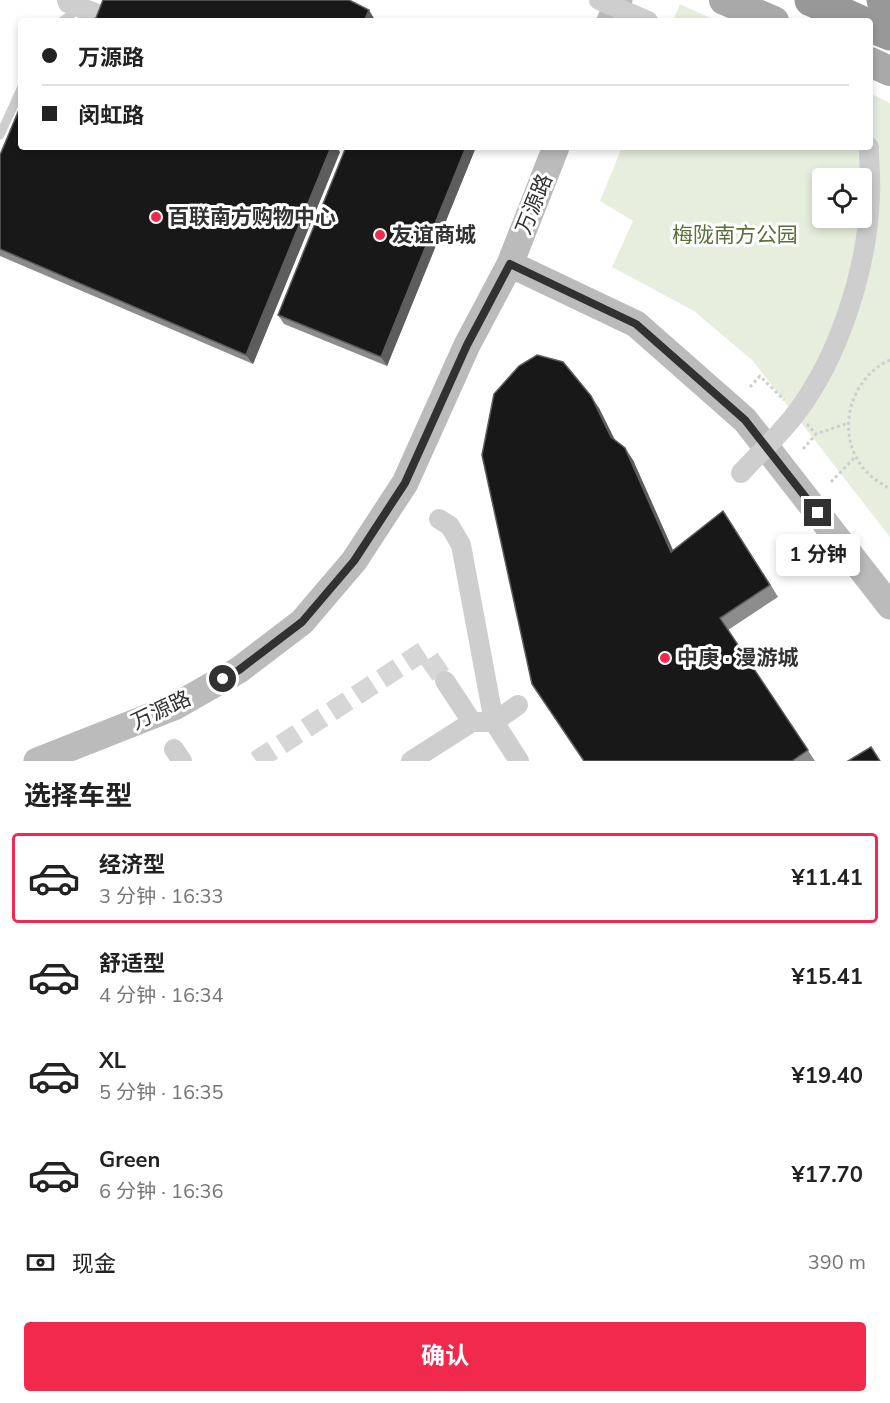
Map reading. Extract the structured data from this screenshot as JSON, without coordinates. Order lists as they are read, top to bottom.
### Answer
{
  "streets": {
    "main road": ["万源路"]
  },
  "parks": ["梅陇南方公园"],
  "places": ["百联南方购物中心", "友谊商城", "中庚 · 漫游城"],
  "page": {
    "banner": ["万源路", "闵虹路"],
    "bubble": "1 分钟",
    "heading": "选择车型",
    "list": [
      {
        "name": "经济型",
        "note": "3 分钟 · 16:33",
        "value": "¥11.41"
      },
      {
        "name": "舒适型",
        "note": "4 分钟 · 16:34",
        "value": "¥15.41"
      },
      {
        "name": "XL",
        "note": "5 分钟 · 16:35",
        "value": "¥19.40"
      },
      {
        "name": "Green",
        "note": "6 分钟 · 16:36",
        "value": "¥17.70"
      }
    ],
    "pay": ["现金", "390 m"],
    "buttons": "确认"
  }
}
